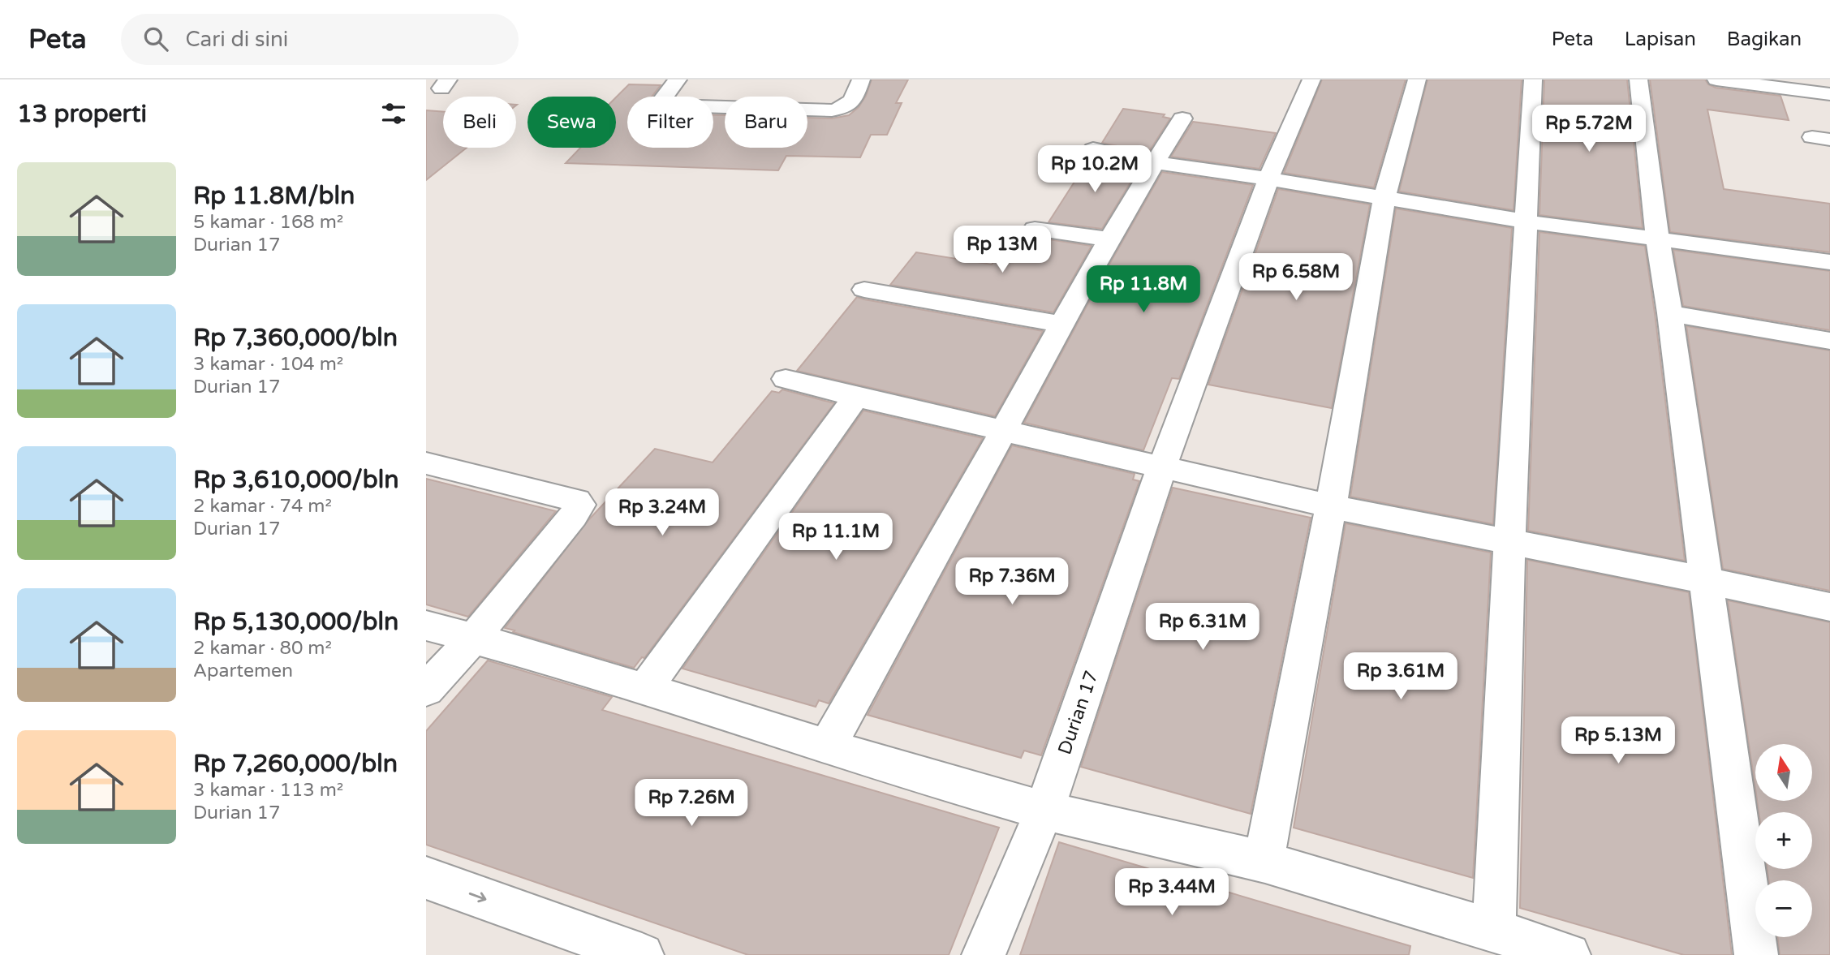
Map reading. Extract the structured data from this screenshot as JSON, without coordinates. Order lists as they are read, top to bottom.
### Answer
{
  "streets": {
    "street": ["Durian 17"]
  },
  "north": "top",
  "page": {
    "header": "Peta",
    "search": "Cari di sini",
    "nav": ["Peta", "Lapisan", "Bagikan"],
    "heading": "13 properti",
    "chip": [
      "Beli",
      "Sewa",
      "Filter",
      "Baru"
    ],
    "price": [
      "Rp 5.72M",
      "Rp 10.2M",
      "Rp 13M",
      "Rp 6.58M",
      "Rp 11.8M",
      "Rp 3.24M",
      "Rp 11.1M",
      "Rp 7.36M",
      "Rp 6.31M",
      "Rp 3.61M",
      "Rp 5.13M",
      "Rp 7.26M",
      "Rp 3.44M"
    ],
    "list": [
      {
        "name": "Rp 11.8M/bln",
        "note": "5 kamar · 168 m² · Durian 17"
      },
      {
        "name": "Rp 7,360,000/bln",
        "note": "3 kamar · 104 m² · Durian 17"
      },
      {
        "name": "Rp 3,610,000/bln",
        "note": "2 kamar · 74 m² · Durian 17"
      },
      {
        "name": "Rp 5,130,000/bln",
        "note": "2 kamar · 80 m² · Apartemen"
      },
      {
        "name": "Rp 7,260,000/bln",
        "note": "3 kamar · 113 m² · Durian 17"
      }
    ],
    "map_buttons": ["+", "−"]
  }
}
